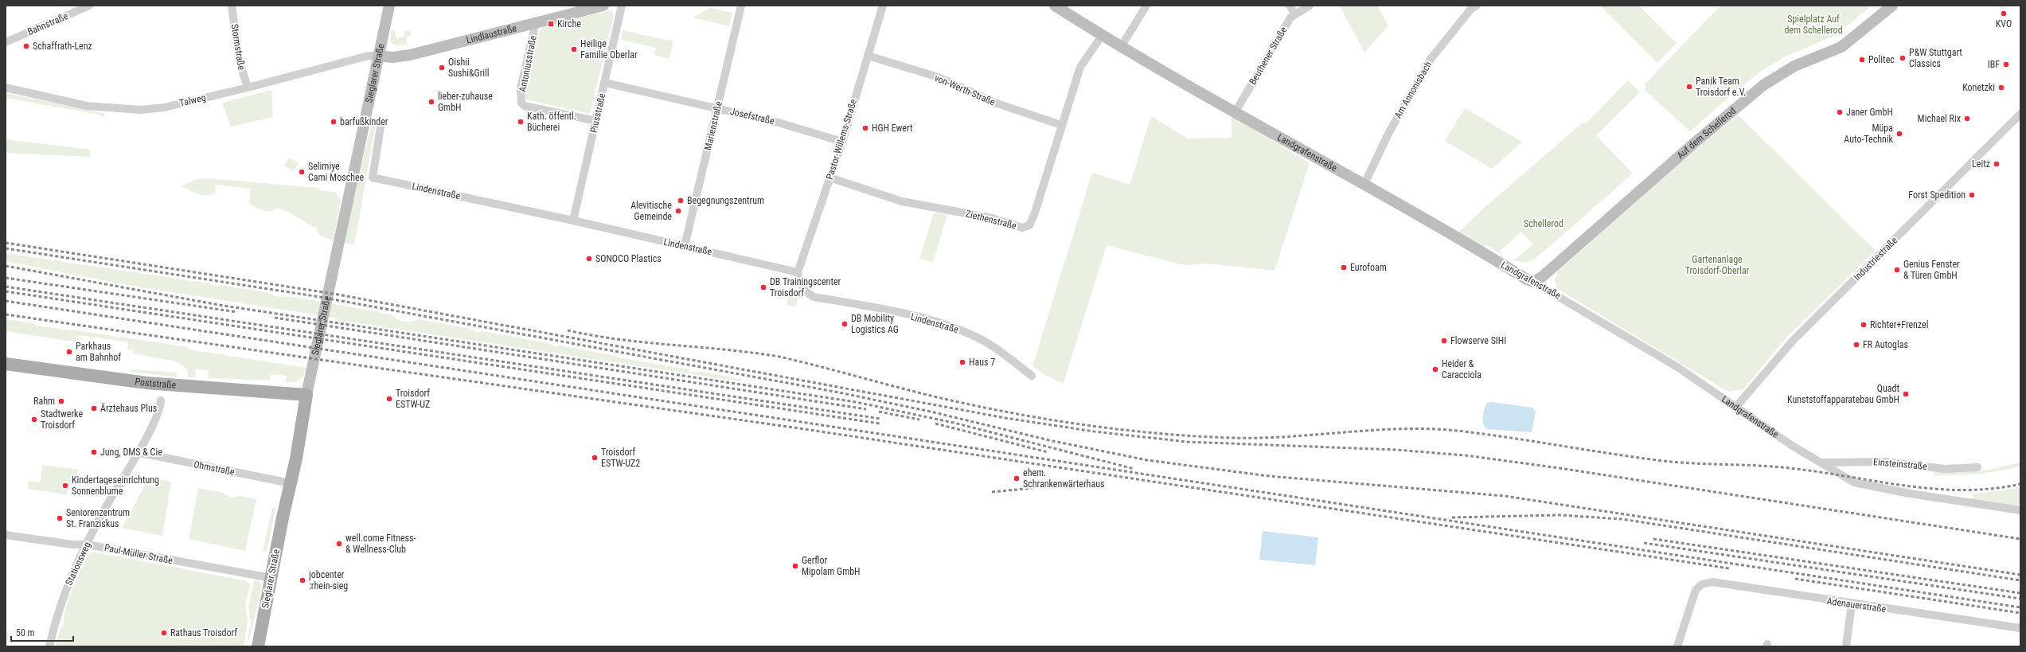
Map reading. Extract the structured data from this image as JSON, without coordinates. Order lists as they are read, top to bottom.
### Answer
{
  "streets": {
    "main road": ["Sieglarer Straße", "Poststraße"],
    "street": [
      "Bahnstraße",
      "Lindlaustraße",
      "Stormstraße",
      "Beuthener Straße",
      "Antoniusstraße",
      "von-Werth-Straße",
      "Am Annonisbach",
      "Talweg",
      "Piusstraße",
      "Josefstraße",
      "Marienstraße",
      "Auf dem Schellerod",
      "Pastor-Willems-Straße",
      "Landgrafenstraße",
      "Lindenstraße",
      "Ziethenstraße",
      "Industriestraße",
      "Einsteinstraße",
      "Ohmstraße",
      "Paul-Müller-Straße",
      "Stationsweg",
      "Adenauerstraße"
    ]
  },
  "crossings": [
    ["Lindlaustraße", "Antoniusstraße"],
    ["Lindlaustraße", "Sieglarer Straße"],
    ["Lindlaustraße", "Talweg"],
    ["Stormstraße", "Talweg"],
    ["Beuthener Straße", "Landgrafenstraße"],
    ["Antoniusstraße", "Piusstraße"],
    ["Sieglarer Straße", "Talweg"],
    ["Sieglarer Straße", "Poststraße"],
    ["Sieglarer Straße", "Ohmstraße"],
    ["Sieglarer Straße", "Paul-Müller-Straße"],
    ["von-Werth-Straße", "Pastor-Willems-Straße"],
    ["von-Werth-Straße", "Ziethenstraße"],
    ["Am Annonisbach", "Landgrafenstraße"],
    ["Piusstraße", "Josefstraße"],
    ["Piusstraße", "Lindenstraße"],
    ["Josefstraße", "Marienstraße"],
    ["Josefstraße", "Pastor-Willems-Straße"],
    ["Marienstraße", "Lindenstraße"],
    ["Auf dem Schellerod", "Landgrafenstraße"],
    ["Pastor-Willems-Straße", "Lindenstraße"],
    ["Pastor-Willems-Straße", "Ziethenstraße"],
    ["Landgrafenstraße", "Ziethenstraße"],
    ["Landgrafenstraße", "Industriestraße"],
    ["Landgrafenstraße", "Einsteinstraße"],
    ["Ohmstraße", "Stationsweg"],
    ["Paul-Müller-Straße", "Stationsweg"]
  ],
  "parks": ["Spielplatz Auf dem Schellerod", "Schellerod", "Gartenanlage Troisdorf-Oberlar"],
  "places": {
    "other": [
      "KVO",
      "Schaffrath-Lenz",
      "Heilige Familie Oberlar",
      "P&W Stuttgart Classics",
      "Politec",
      "IBF",
      "Oishii Sushi&Grill",
      "Panik Team Troisdorf e.V.",
      "Konetzki",
      "lieber-zuhause GmbH",
      "Janer GmbH",
      "Michael Rix",
      "barfußkinder",
      "Kath. öffentl. Bücherei",
      "HGH Ewert",
      "Müpa Auto-Technik",
      "Leitz",
      "Selimiye Cami Moschee",
      "Forst Spedition",
      "Begegnungszentrum",
      "Alevitische Gemeinde",
      "SONOCO Plastics",
      "Eurofoam",
      "Genius Fenster & Türen GmbH",
      "DB Trainingscenter Troisdorf",
      "DB Mobility Logistics AG",
      "Richter+Frenzel",
      "Flowserve SIHI",
      "FR Autoglas",
      "Parkhaus am Bahnhof",
      "Haus 7",
      "Heider & Caracciola",
      "Quadt Kunststoffapparatebau GmbH",
      "Troisdorf ESTW-UZ",
      "Rahm",
      "Ärztehaus Plus",
      "Stadtwerke Troisdorf",
      "Jung, DMS & Cie",
      "Troisdorf ESTW-UZ2",
      "ehem. Schrankenwärterhaus",
      "Kindertageseinrichtung Sonnenblume",
      "Seniorenzentrum St. Franziskus",
      "well.come Fitness- & Wellness-Club",
      "Gerflor Mipolam GmbH",
      "jobcenter :rhein-sieg",
      "Rathaus Troisdorf"
    ],
    "transit": ["Kirche"]
  },
  "scale_bar": "50 m"
}
